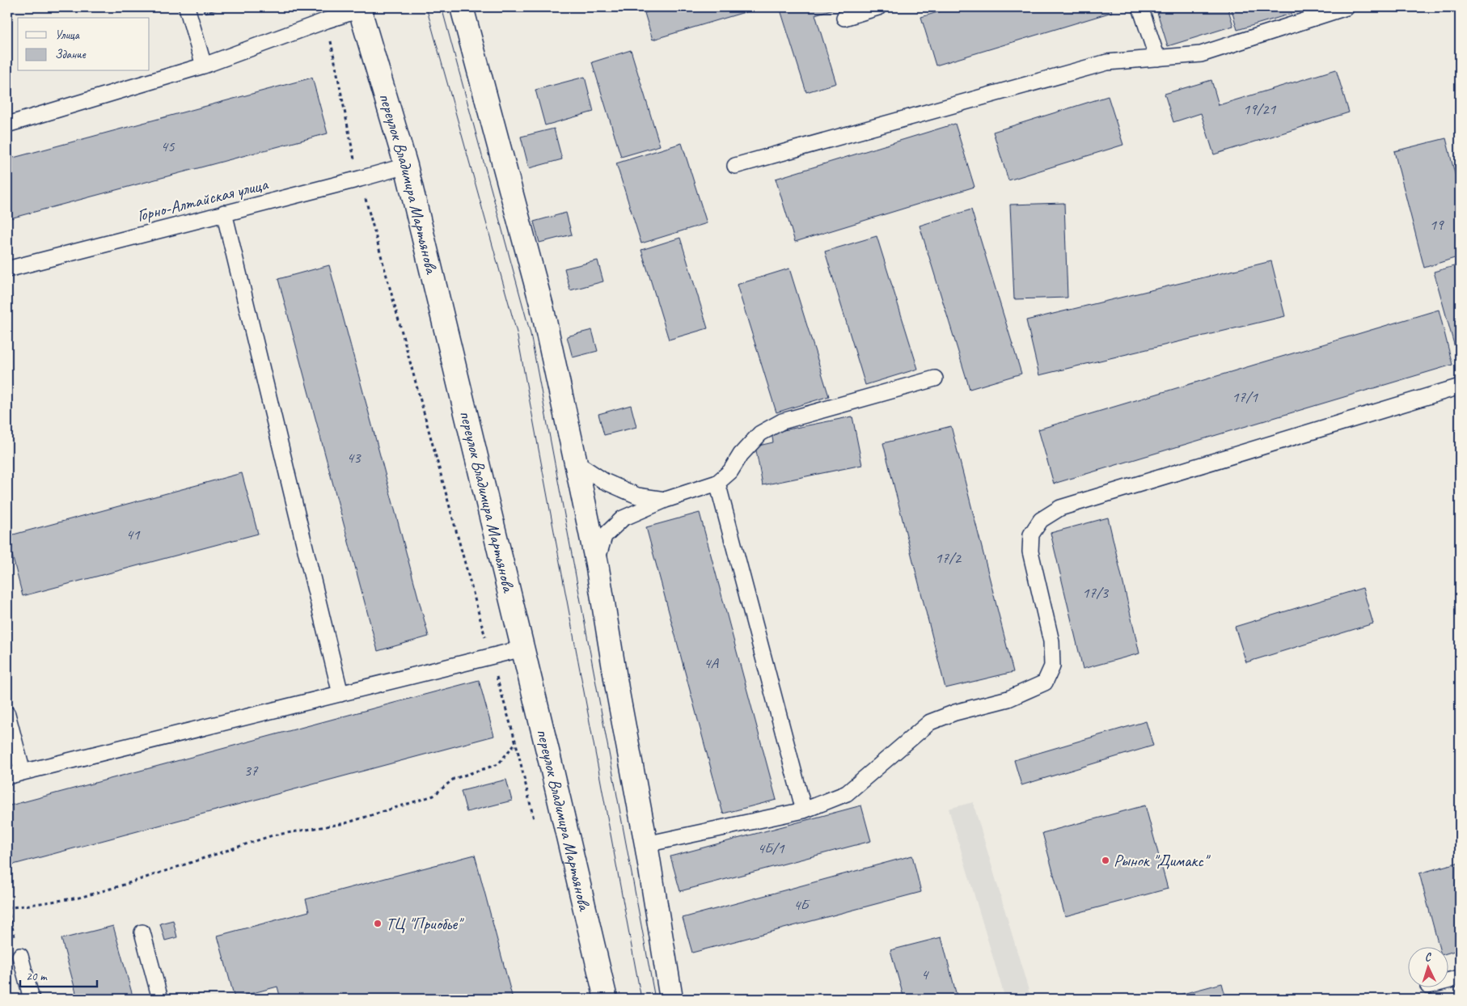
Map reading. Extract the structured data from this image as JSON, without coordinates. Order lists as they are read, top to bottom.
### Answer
{
  "streets": {
    "street": ["переулок Владимира Мартьянова"],
    "lane": ["Горно-Алтайская улица"]
  },
  "crossings": [
    ["переулок Владимира Мартьянова", "Горно-Алтайская улица"]
  ],
  "places": ["Рынок \"Димакс\"", "ТЦ \"Приобье\""],
  "house_numbers": [
    "19/21",
    "45",
    "19",
    "17/1",
    "43",
    "41",
    "17/2",
    "17/3",
    "4А",
    "37",
    "4Б/1",
    "4Б",
    "4"
  ],
  "legend": ["Улица", "Здание"],
  "scale_bar": "20 m",
  "north": "top"
}
